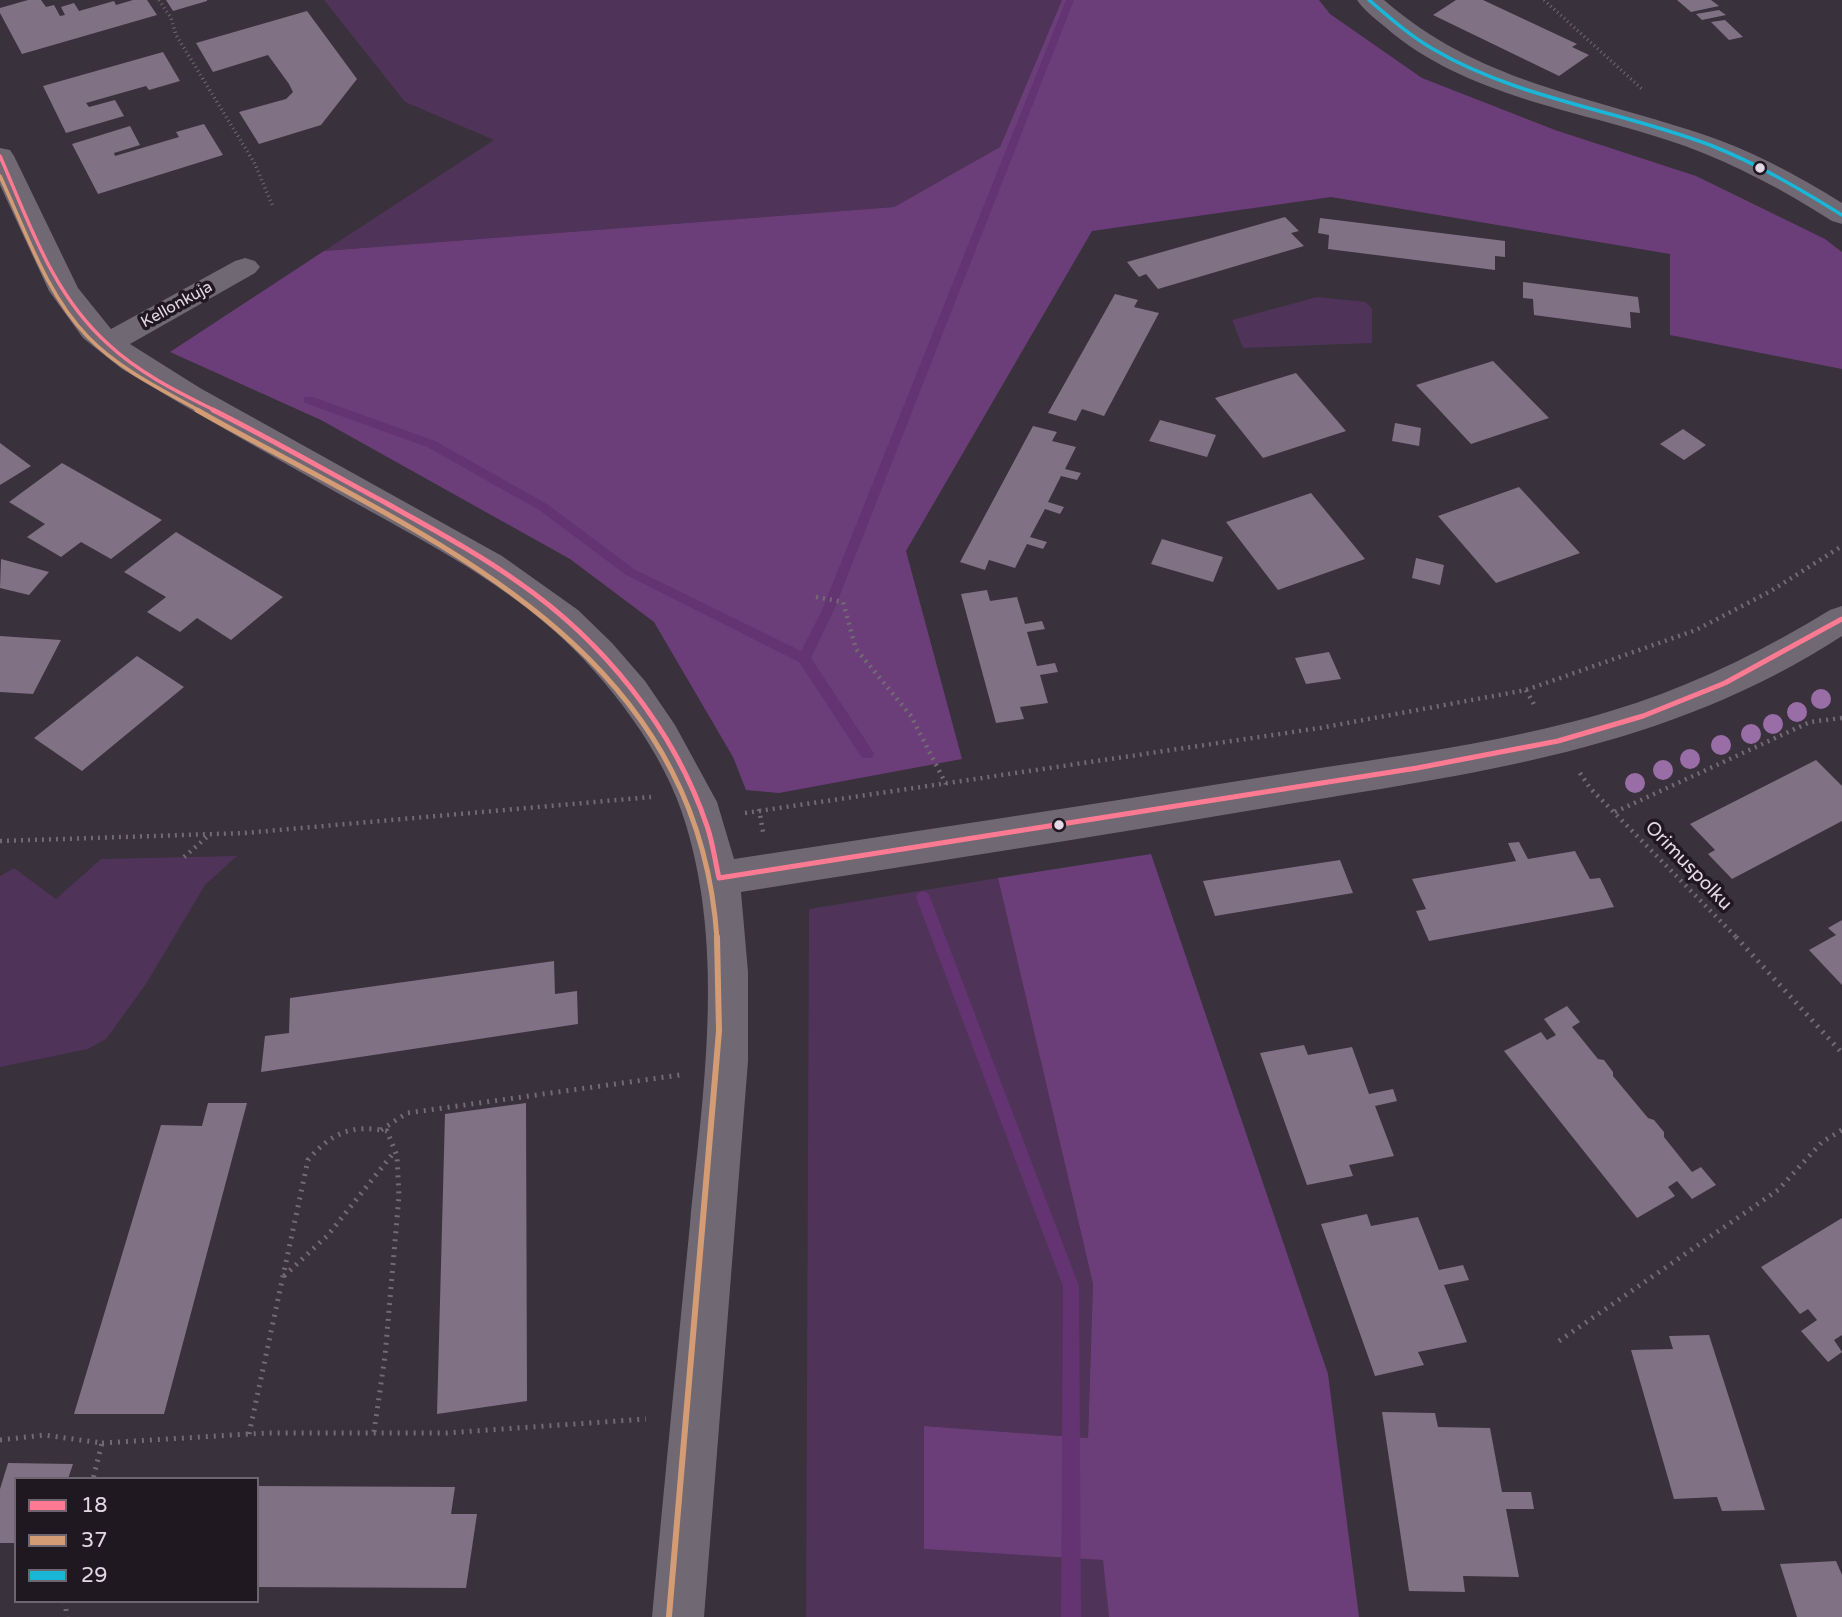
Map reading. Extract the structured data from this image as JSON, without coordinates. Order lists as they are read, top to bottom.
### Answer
{
  "streets": {
    "street": ["Kellonkuja"],
    "path": ["Orimuspolku"]
  },
  "lines": ["transit line 29", "transit line 18", "transit line 37"],
  "legend": ["18", "37", "29"]
}
